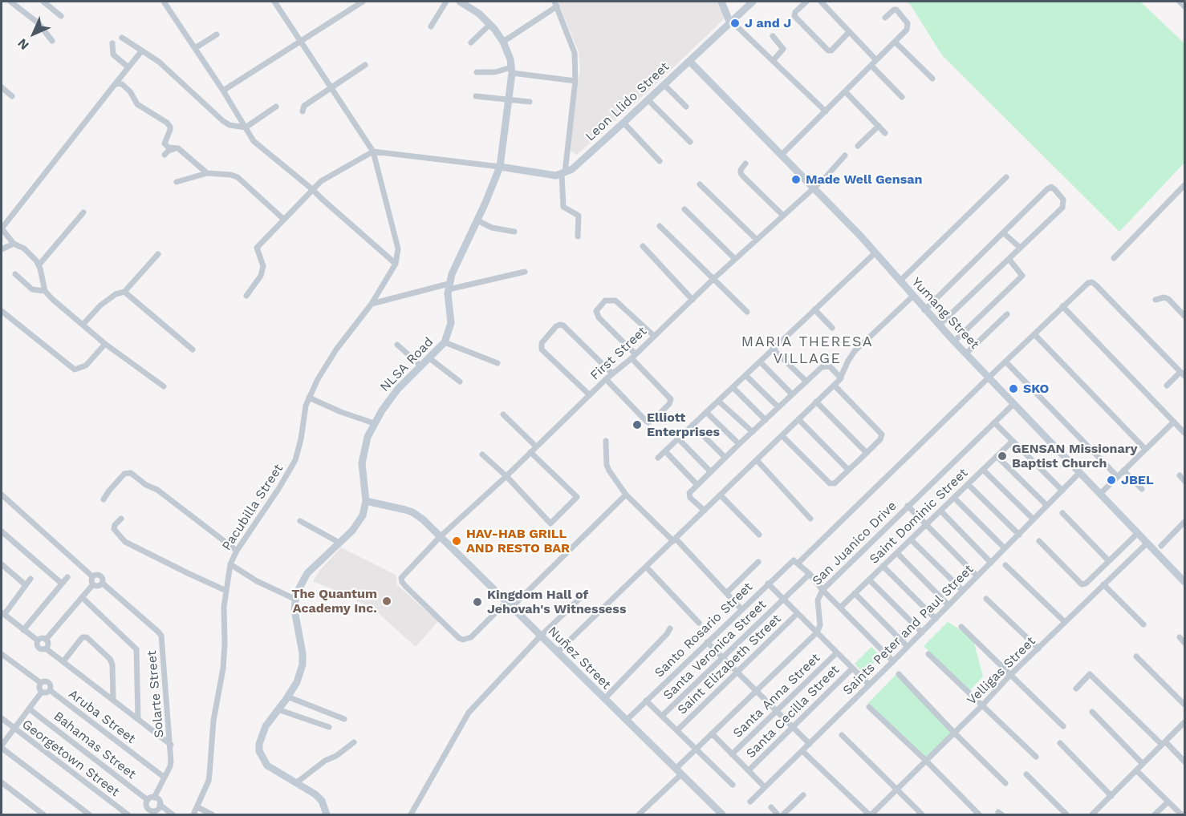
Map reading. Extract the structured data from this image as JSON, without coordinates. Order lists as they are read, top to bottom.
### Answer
{
  "streets": {
    "main road": [
      "Leon Llido Street",
      "Yumang Street",
      "NLSA Road",
      "Nuñez Street"
    ],
    "street": [
      "First Street",
      "Pacubilla Street",
      "Saint Dominic Street",
      "San Juanico Drive",
      "Santo Rosario Street",
      "Saints Peter and Paul Street",
      "Santa Veronica Street",
      "Saint Elizabeth Street",
      "Velligas Street",
      "Solarte Street",
      "Santa Anna Street",
      "Santa Cecilla Street",
      "Aruba Street",
      "Bahamas Street",
      "Georgetown Street"
    ]
  },
  "crossings": [
    ["Leon Llido Street", "Yumang Street"],
    ["Yumang Street", "First Street"],
    ["Yumang Street", "San Juanico Drive"],
    ["Yumang Street", "Saints Peter and Paul Street"],
    ["Yumang Street", "Velligas Street"],
    ["First Street", "Nuñez Street"],
    ["NLSA Road", "Nuñez Street"],
    ["Santo Rosario Street", "Nuñez Street"],
    ["Solarte Street", "Aruba Street"],
    ["Solarte Street", "Bahamas Street"]
  ],
  "districts": ["MARIA THERESA VILLAGE"],
  "places": [
    "J and J",
    "Made Well Gensan",
    "SKO",
    "Elliott Enterprises",
    "GENSAN Missionary Baptist Church",
    "JBEL",
    "HAV-HAB GRILL AND RESTO BAR",
    "The Quantum Academy Inc.",
    "Kingdom Hall of Jehovah's Witnessess"
  ],
  "north": "bottom left"
}
